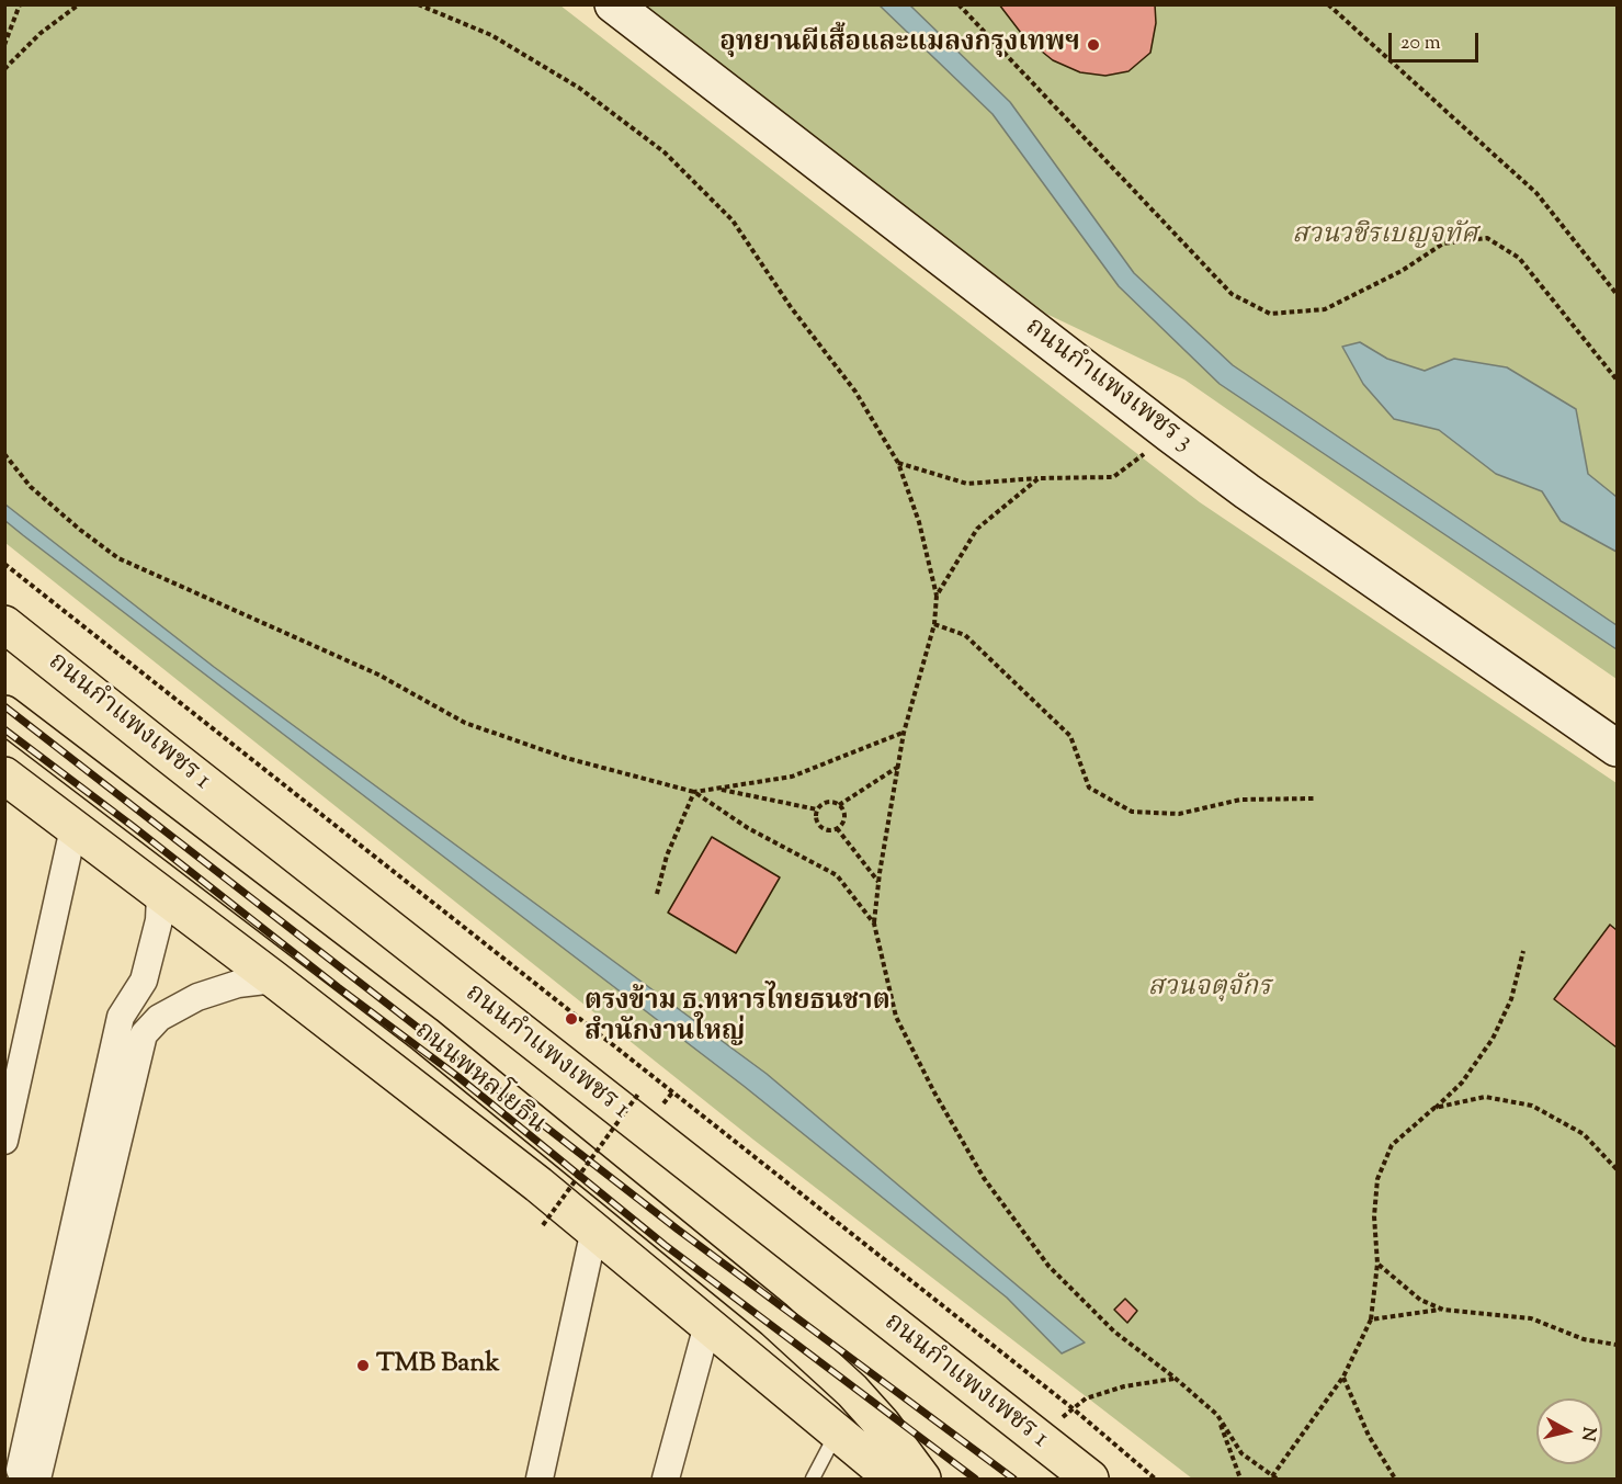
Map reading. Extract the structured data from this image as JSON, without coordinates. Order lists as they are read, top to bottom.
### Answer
{
  "streets": {
    "main road": ["ถนนกำแพงเพชร 1", "ถนนพหลโยธิน"],
    "street": ["ถนนกำแพงเพชร 3"]
  },
  "parks": ["สวนวชิรเบญจทัศ", "สวนจตุจักร"],
  "places": ["อุทยานผีเสื้อและแมลงกรุงเทพฯ", "ตรงข้าม ธ.ทหารไทยธนชาต สำนักงานใหญ่", "TMB Bank"],
  "scale_bar": "20 m",
  "north": "right"
}
